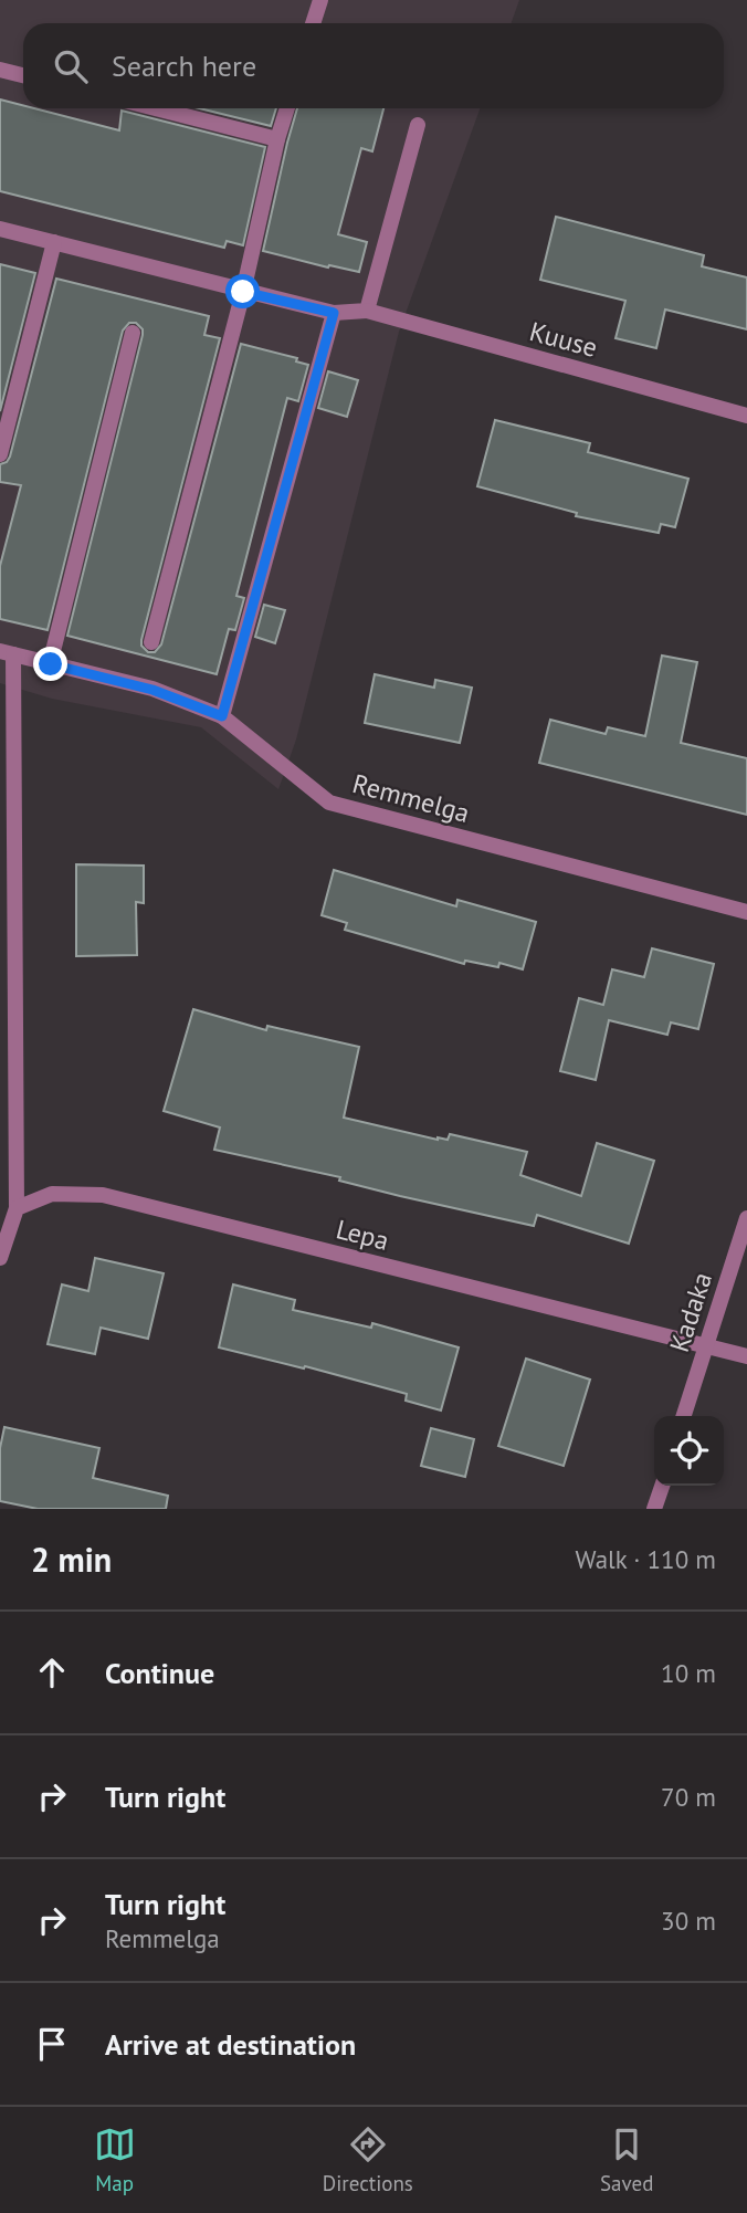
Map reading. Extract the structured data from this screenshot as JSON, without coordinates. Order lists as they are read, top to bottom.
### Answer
{
  "streets": {
    "street": [
      "Kuuse",
      "Remmelga",
      "Lepa",
      "Kadaka"
    ]
  },
  "crossings": [
    ["Lepa", "Kadaka"]
  ],
  "page": {
    "search": "Search here",
    "heading": ["2 min", "Walk · 110 m"],
    "list": [
      ["Continue", "10 m"],
      ["Turn right", "70 m"],
      ["Turn right", "Remmelga", "30 m"],
      "Arrive at destination"
    ],
    "nav": ["Map", "Directions", "Saved"]
  }
}
